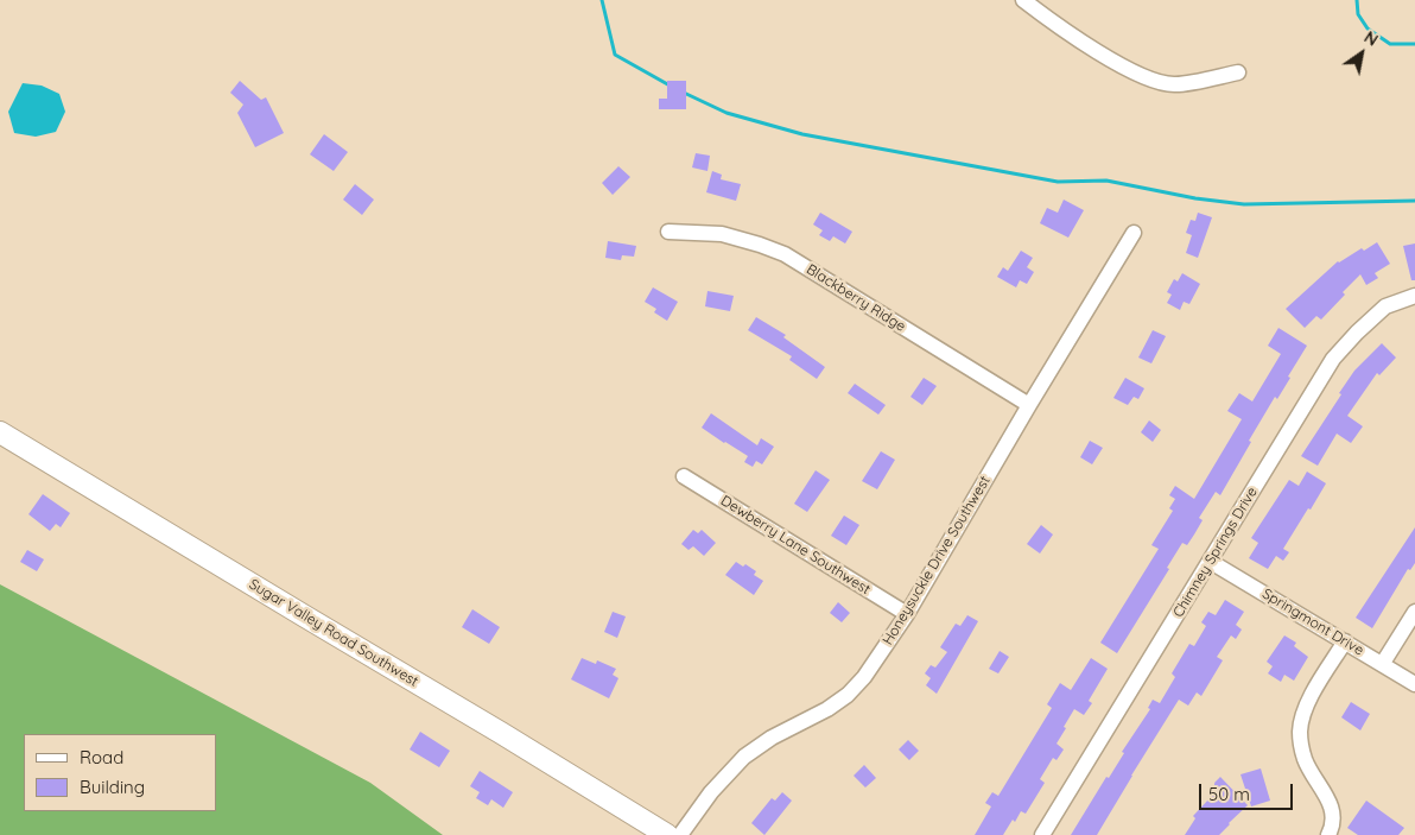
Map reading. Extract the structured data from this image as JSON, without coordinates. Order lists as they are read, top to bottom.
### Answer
{
  "streets": {
    "street": [
      "Blackberry Ridge",
      "Dewberry Lane Southwest",
      "Chimney Springs Drive",
      "Honeysuckle Drive Southwest",
      "Springmont Drive",
      "Sugar Valley Road Southwest"
    ]
  },
  "crossings": [
    ["Blackberry Ridge", "Honeysuckle Drive Southwest"],
    ["Dewberry Lane Southwest", "Honeysuckle Drive Southwest"],
    ["Chimney Springs Drive", "Springmont Drive"]
  ],
  "legend": ["Road", "Building"],
  "scale_bar": "50 m",
  "north": "top right"
}
